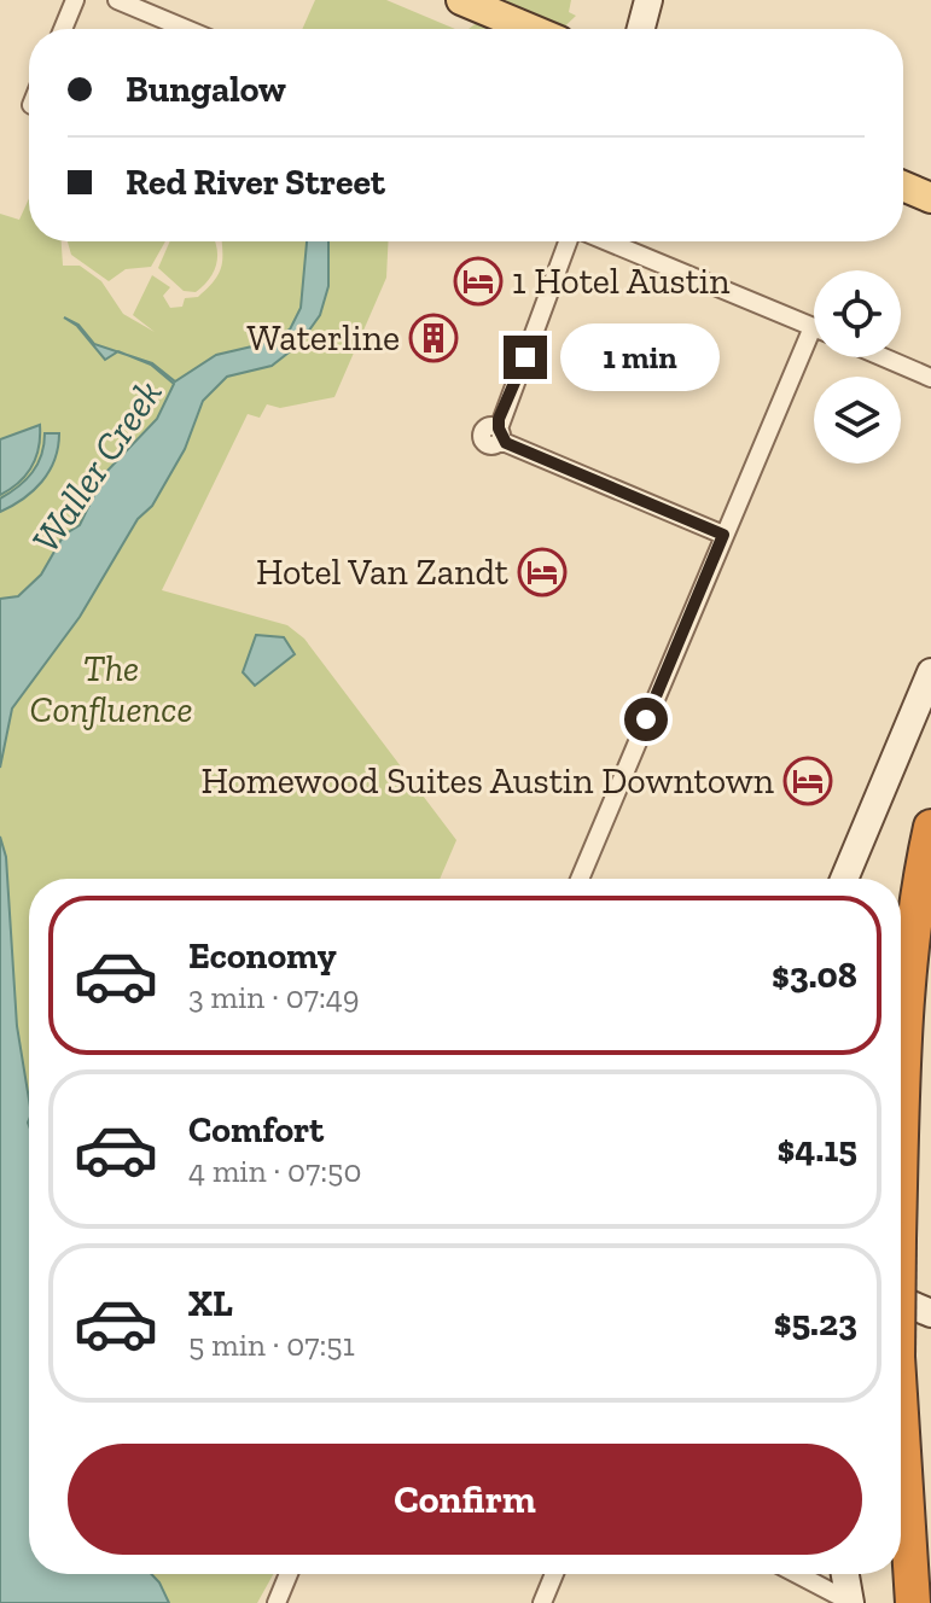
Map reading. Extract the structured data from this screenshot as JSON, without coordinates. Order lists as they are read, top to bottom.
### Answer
{
  "water": ["Waller Creek"],
  "parks": ["The Confluence"],
  "places": {
    "hotel": ["1 Hotel Austin", "Hotel Van Zandt", "Homewood Suites Austin Downtown"],
    "building": ["Waterline"]
  },
  "page": {
    "banner": ["Bungalow", "Red River Street"],
    "bubble": "1 min",
    "list": [
      {
        "name": "Economy",
        "note": "3 min · 07:49",
        "value": "$3.08"
      },
      {
        "name": "Comfort",
        "note": "4 min · 07:50",
        "value": "$4.15"
      },
      {
        "name": "XL",
        "note": "5 min · 07:51",
        "value": "$5.23"
      }
    ],
    "buttons": "Confirm"
  }
}
